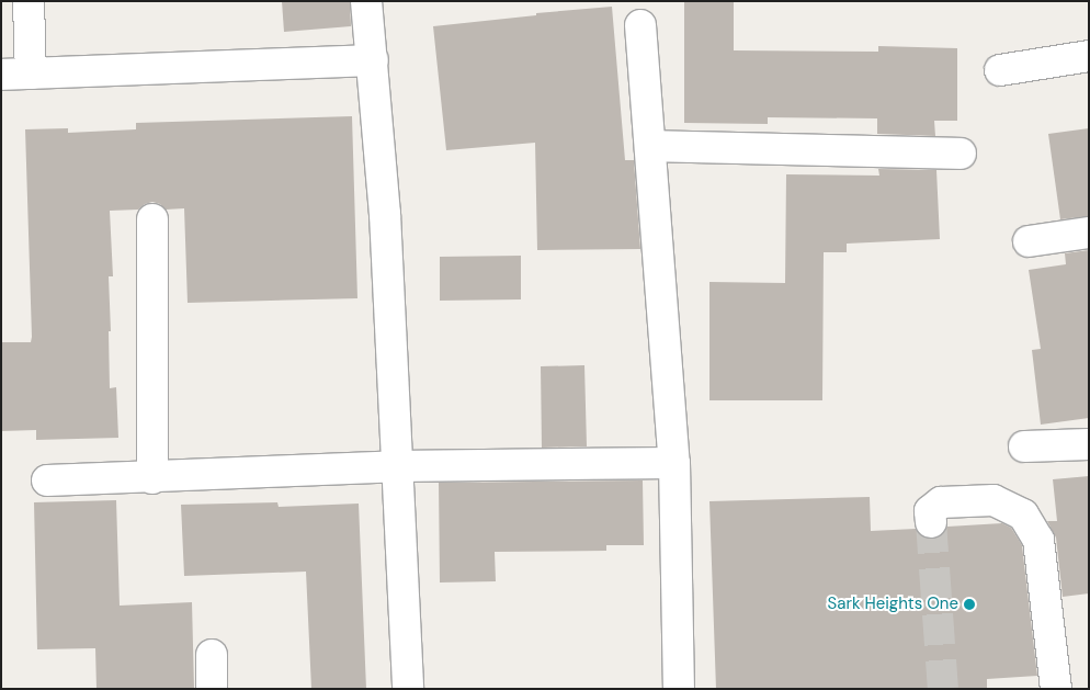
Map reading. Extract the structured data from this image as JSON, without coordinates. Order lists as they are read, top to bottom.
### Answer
{
  "places": ["Sark Heights One"]
}
